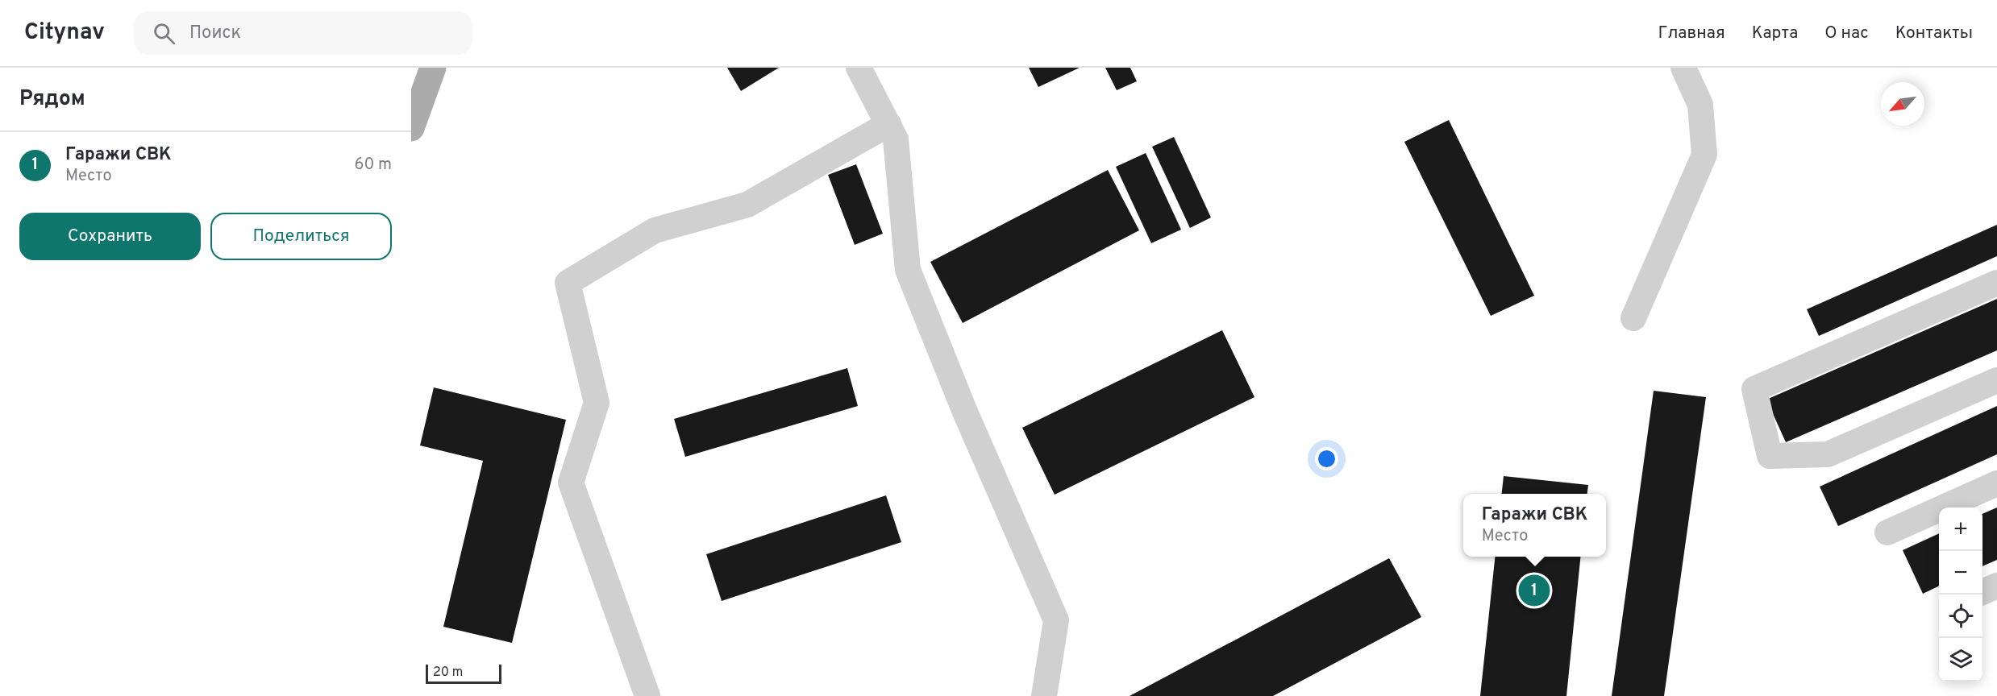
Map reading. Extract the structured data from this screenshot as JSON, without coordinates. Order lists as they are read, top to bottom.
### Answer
{
  "scale_bar": "20 m",
  "north": "bottom left",
  "page": {
    "header": "Citynav",
    "search": "Поиск",
    "nav": [
      "Главная",
      "Карта",
      "О нас",
      "Контакты"
    ],
    "heading": "Рядом",
    "list": [
      {
        "mark": "1",
        "name": "Гаражи СВК",
        "note": "Место",
        "value": "60 m"
      }
    ],
    "buttons": ["Сохранить", "Поделиться"],
    "popup": ["Гаражи СВК", "Место"],
    "map_buttons": ["+", "−"],
    "pins": "1",
    "scale": "20 m"
  }
}
